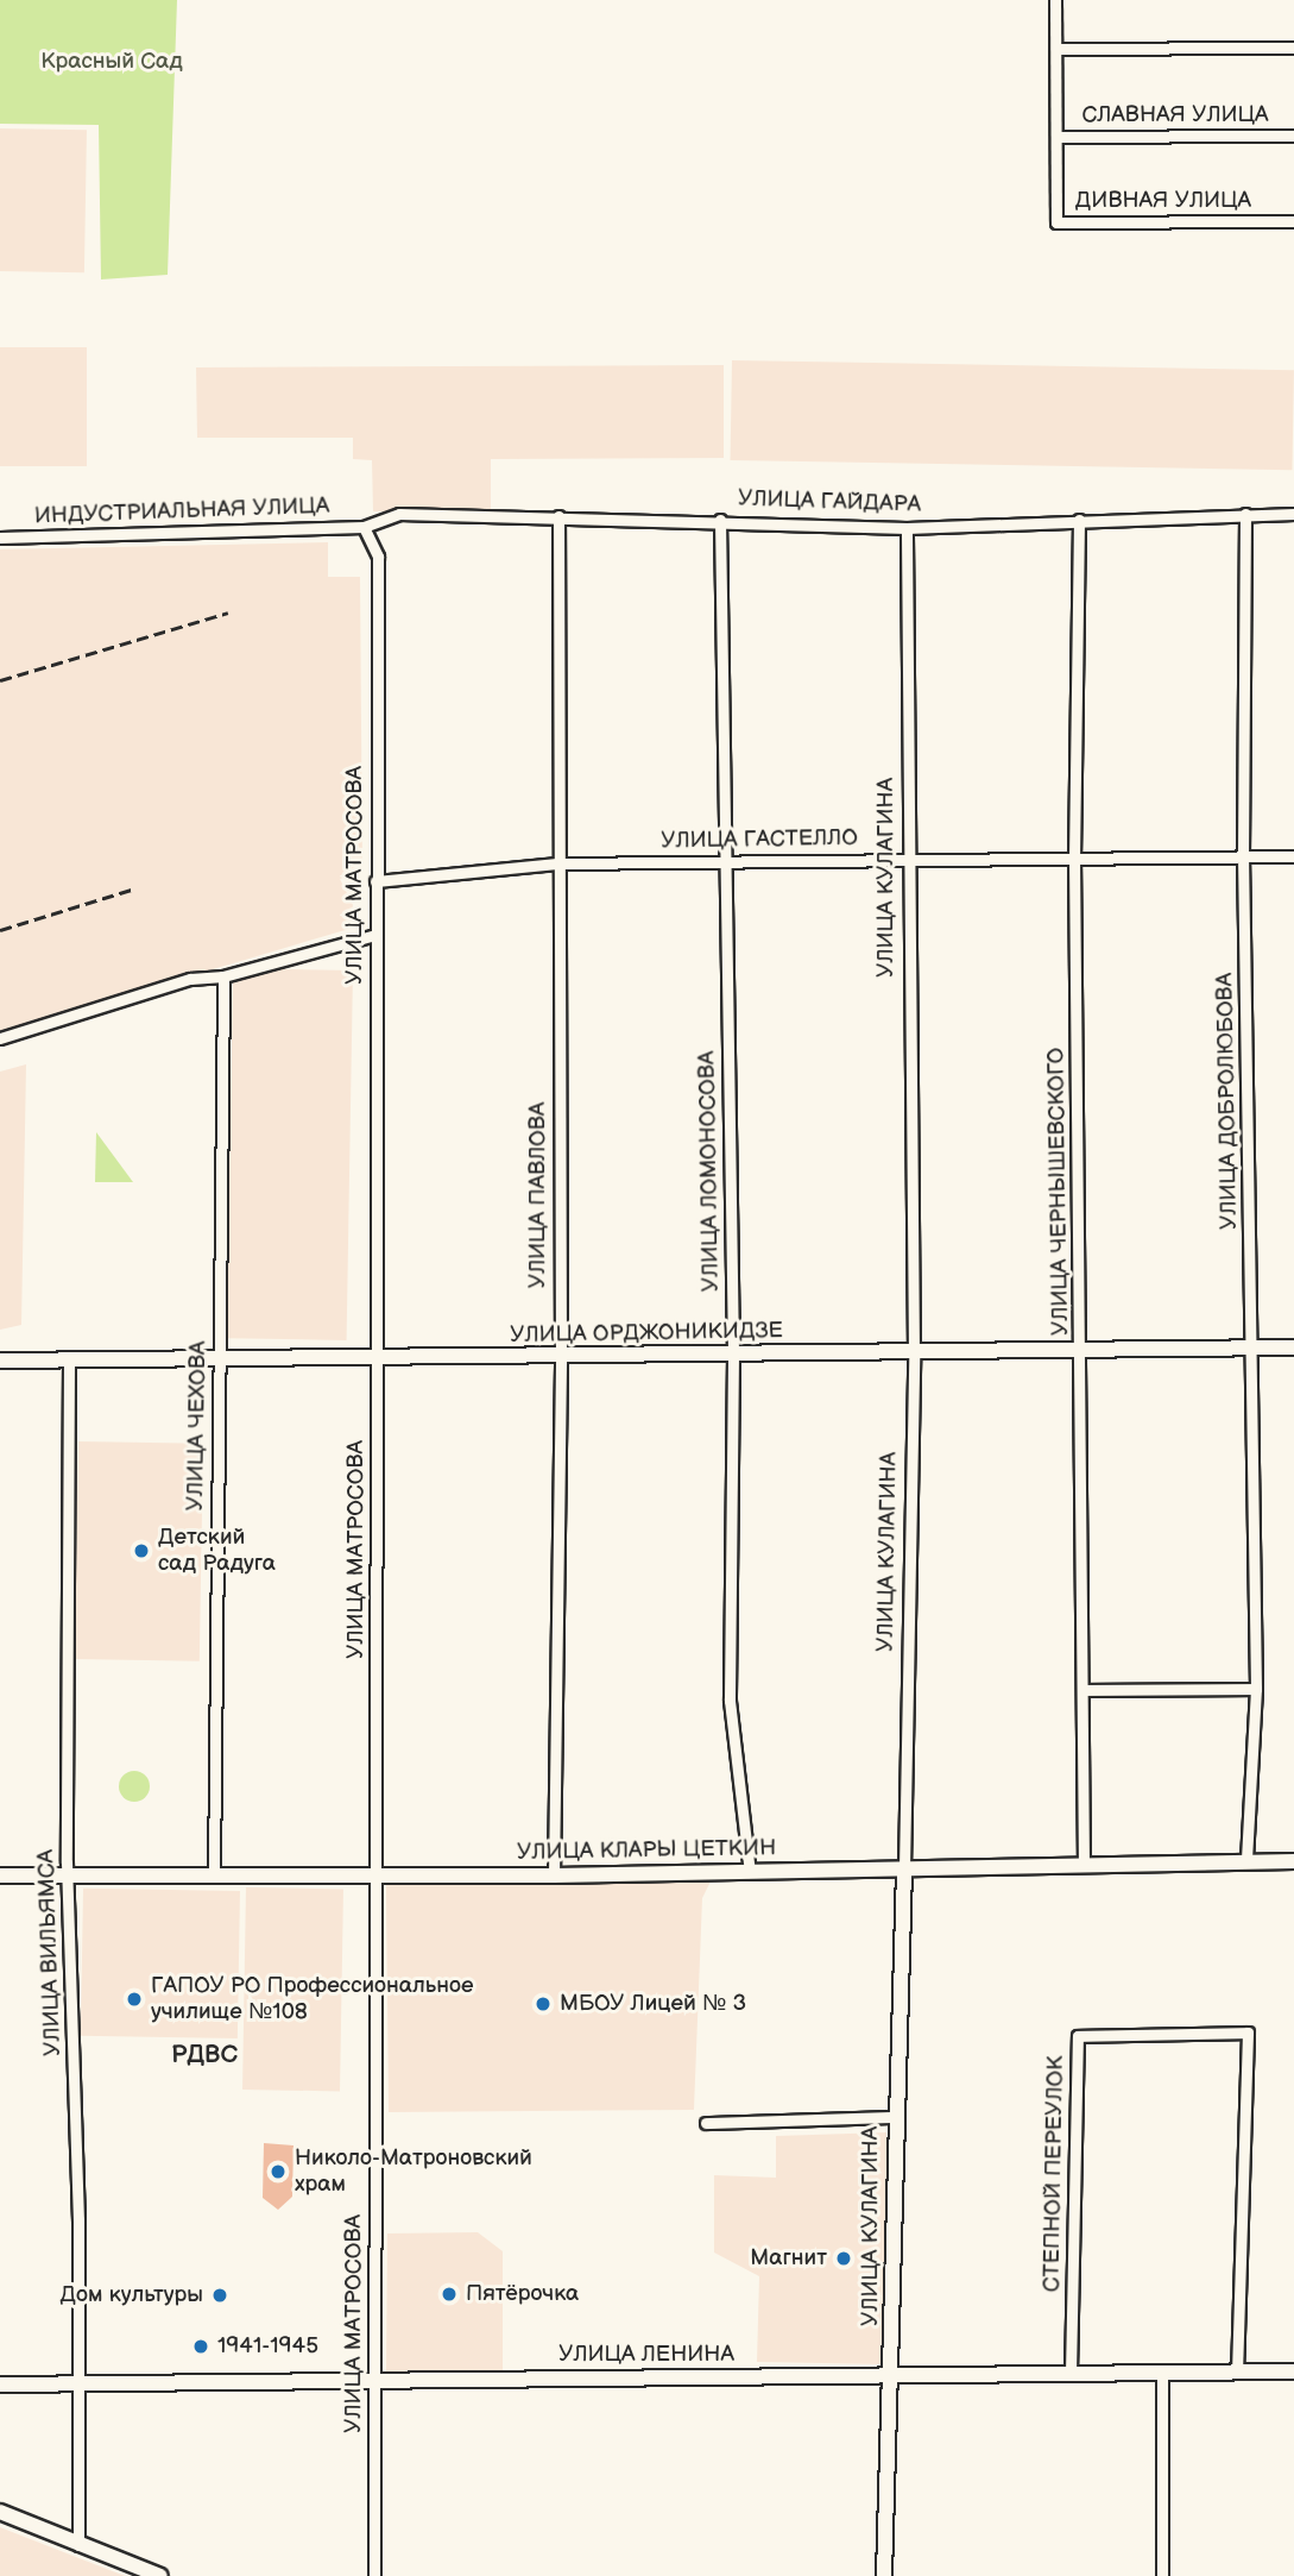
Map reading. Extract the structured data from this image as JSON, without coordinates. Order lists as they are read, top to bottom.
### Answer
{
  "streets": {
    "street": [
      "СЛАВНАЯ УЛИЦА",
      "ДИВНАЯ УЛИЦА",
      "УЛИЦА ГАЙДАРА",
      "ИНДУСТРИАЛЬНАЯ УЛИЦА",
      "УЛИЦА ГАСТЕЛЛО",
      "УЛИЦА МАТРОСОВА",
      "УЛИЦА КУЛАГИНА",
      "УЛИЦА ДОБРОЛЮБОВА",
      "УЛИЦА ЛОМОНОСОВА",
      "УЛИЦА ЧЕРНЫШЕВСКОГО",
      "УЛИЦА ПАВЛОВА",
      "УЛИЦА ОРДЖОНИКИДЗЕ",
      "УЛИЦА ЧЕХОВА",
      "УЛИЦА КЛАРЫ ЦЕТКИН",
      "УЛИЦА ВИЛЬЯМСА",
      "СТЕПНОЙ ПЕРЕУЛОК",
      "УЛИЦА ЛЕНИНА"
    ]
  },
  "crossings": [
    ["СЛАВНАЯ УЛИЦА", "ДИВНАЯ УЛИЦА"],
    ["УЛИЦА ГАЙДАРА", "ИНДУСТРИАЛЬНАЯ УЛИЦА"],
    ["УЛИЦА ГАЙДАРА", "УЛИЦА МАТРОСОВА"],
    ["УЛИЦА ГАЙДАРА", "УЛИЦА КУЛАГИНА"],
    ["УЛИЦА ГАЙДАРА", "УЛИЦА ДОБРОЛЮБОВА"],
    ["УЛИЦА ГАЙДАРА", "УЛИЦА ЛОМОНОСОВА"],
    ["УЛИЦА ГАЙДАРА", "УЛИЦА ЧЕРНЫШЕВСКОГО"],
    ["УЛИЦА ГАЙДАРА", "УЛИЦА ПАВЛОВА"],
    ["ИНДУСТРИАЛЬНАЯ УЛИЦА", "УЛИЦА МАТРОСОВА"],
    ["УЛИЦА ГАСТЕЛЛО", "УЛИЦА МАТРОСОВА"],
    ["УЛИЦА ГАСТЕЛЛО", "УЛИЦА КУЛАГИНА"],
    ["УЛИЦА ГАСТЕЛЛО", "УЛИЦА ДОБРОЛЮБОВА"],
    ["УЛИЦА ГАСТЕЛЛО", "УЛИЦА ЛОМОНОСОВА"],
    ["УЛИЦА ГАСТЕЛЛО", "УЛИЦА ЧЕРНЫШЕВСКОГО"],
    ["УЛИЦА ГАСТЕЛЛО", "УЛИЦА ПАВЛОВА"],
    ["УЛИЦА МАТРОСОВА", "УЛИЦА ОРДЖОНИКИДЗЕ"],
    ["УЛИЦА МАТРОСОВА", "УЛИЦА КЛАРЫ ЦЕТКИН"],
    ["УЛИЦА МАТРОСОВА", "УЛИЦА ЛЕНИНА"],
    ["УЛИЦА КУЛАГИНА", "УЛИЦА ОРДЖОНИКИДЗЕ"],
    ["УЛИЦА КУЛАГИНА", "УЛИЦА КЛАРЫ ЦЕТКИН"],
    ["УЛИЦА КУЛАГИНА", "УЛИЦА ЛЕНИНА"],
    ["УЛИЦА ДОБРОЛЮБОВА", "УЛИЦА ОРДЖОНИКИДЗЕ"],
    ["УЛИЦА ДОБРОЛЮБОВА", "УЛИЦА КЛАРЫ ЦЕТКИН"],
    ["УЛИЦА ЛОМОНОСОВА", "УЛИЦА ОРДЖОНИКИДЗЕ"],
    ["УЛИЦА ЛОМОНОСОВА", "УЛИЦА КЛАРЫ ЦЕТКИН"],
    ["УЛИЦА ЧЕРНЫШЕВСКОГО", "УЛИЦА ОРДЖОНИКИДЗЕ"],
    ["УЛИЦА ЧЕРНЫШЕВСКОГО", "УЛИЦА КЛАРЫ ЦЕТКИН"],
    ["УЛИЦА ПАВЛОВА", "УЛИЦА ОРДЖОНИКИДЗЕ"],
    ["УЛИЦА ПАВЛОВА", "УЛИЦА КЛАРЫ ЦЕТКИН"],
    ["УЛИЦА ОРДЖОНИКИДЗЕ", "УЛИЦА ЧЕХОВА"],
    ["УЛИЦА ОРДЖОНИКИДЗЕ", "УЛИЦА ВИЛЬЯМСА"],
    ["УЛИЦА ЧЕХОВА", "УЛИЦА КЛАРЫ ЦЕТКИН"],
    ["УЛИЦА КЛАРЫ ЦЕТКИН", "УЛИЦА ВИЛЬЯМСА"],
    ["УЛИЦА ВИЛЬЯМСА", "УЛИЦА ЛЕНИНА"],
    ["СТЕПНОЙ ПЕРЕУЛОК", "УЛИЦА ЛЕНИНА"]
  ],
  "districts": ["РДВС"],
  "parks": ["Красный Сад"],
  "places": [
    "Детский сад Радуга",
    "ГАПОУ РО Профессиональное училище №108",
    "МБОУ Лицей № 3",
    "Николо-Матроновский храм",
    "Магнит",
    "Пятёрочка",
    "Дом культуры",
    "1941-1945"
  ]
}
